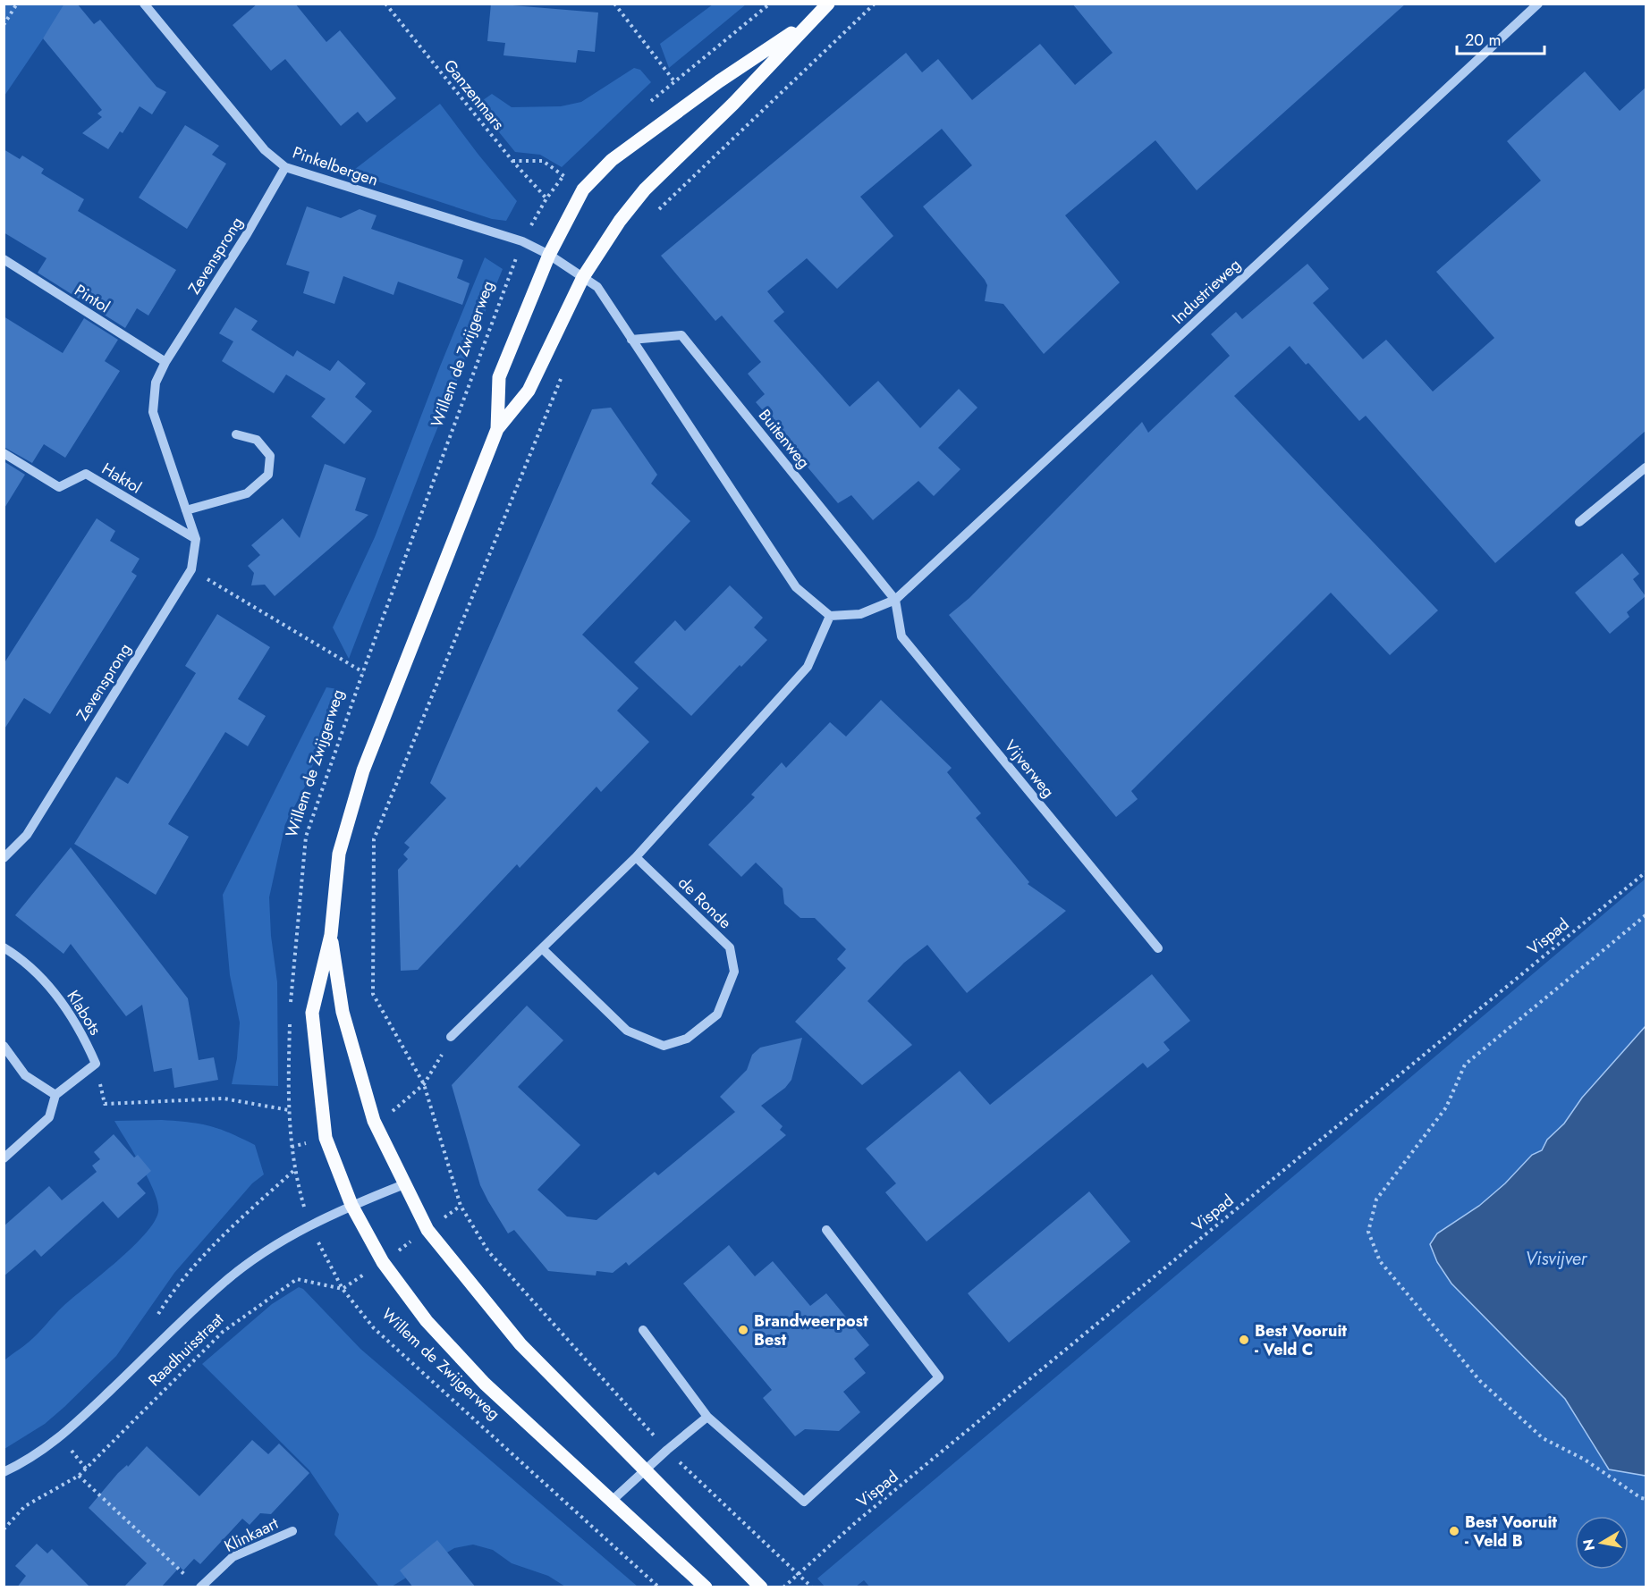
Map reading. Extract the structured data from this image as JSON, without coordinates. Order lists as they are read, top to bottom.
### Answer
{
  "streets": {
    "main road": ["Willem de Zwijgerweg"],
    "street": [
      "Pinkelbergen",
      "Zevensprong",
      "Industrieweg",
      "Pintol",
      "Buitenweg",
      "Haktol",
      "Vijverweg",
      "de Ronde",
      "Klabots",
      "Raadhuisstraat",
      "Klinkaart"
    ],
    "path": ["Ganzenmars", "Vispad"]
  },
  "crossings": [
    ["Ganzenmars", "Willem de Zwijgerweg"],
    ["Pinkelbergen", "Zevensprong"],
    ["Pinkelbergen", "Willem de Zwijgerweg"],
    ["Zevensprong", "Pintol"],
    ["Zevensprong", "Haktol"],
    ["Industrieweg", "Buitenweg"],
    ["Industrieweg", "Vijverweg"],
    ["Willem de Zwijgerweg", "Raadhuisstraat"],
    ["Buitenweg", "Vijverweg"]
  ],
  "water": ["Visvijver"],
  "places": ["Brandweerpost Best", "Best Vooruit - Veld C", "Best Vooruit - Veld B"],
  "scale_bar": "20 m",
  "north": "left"
}
